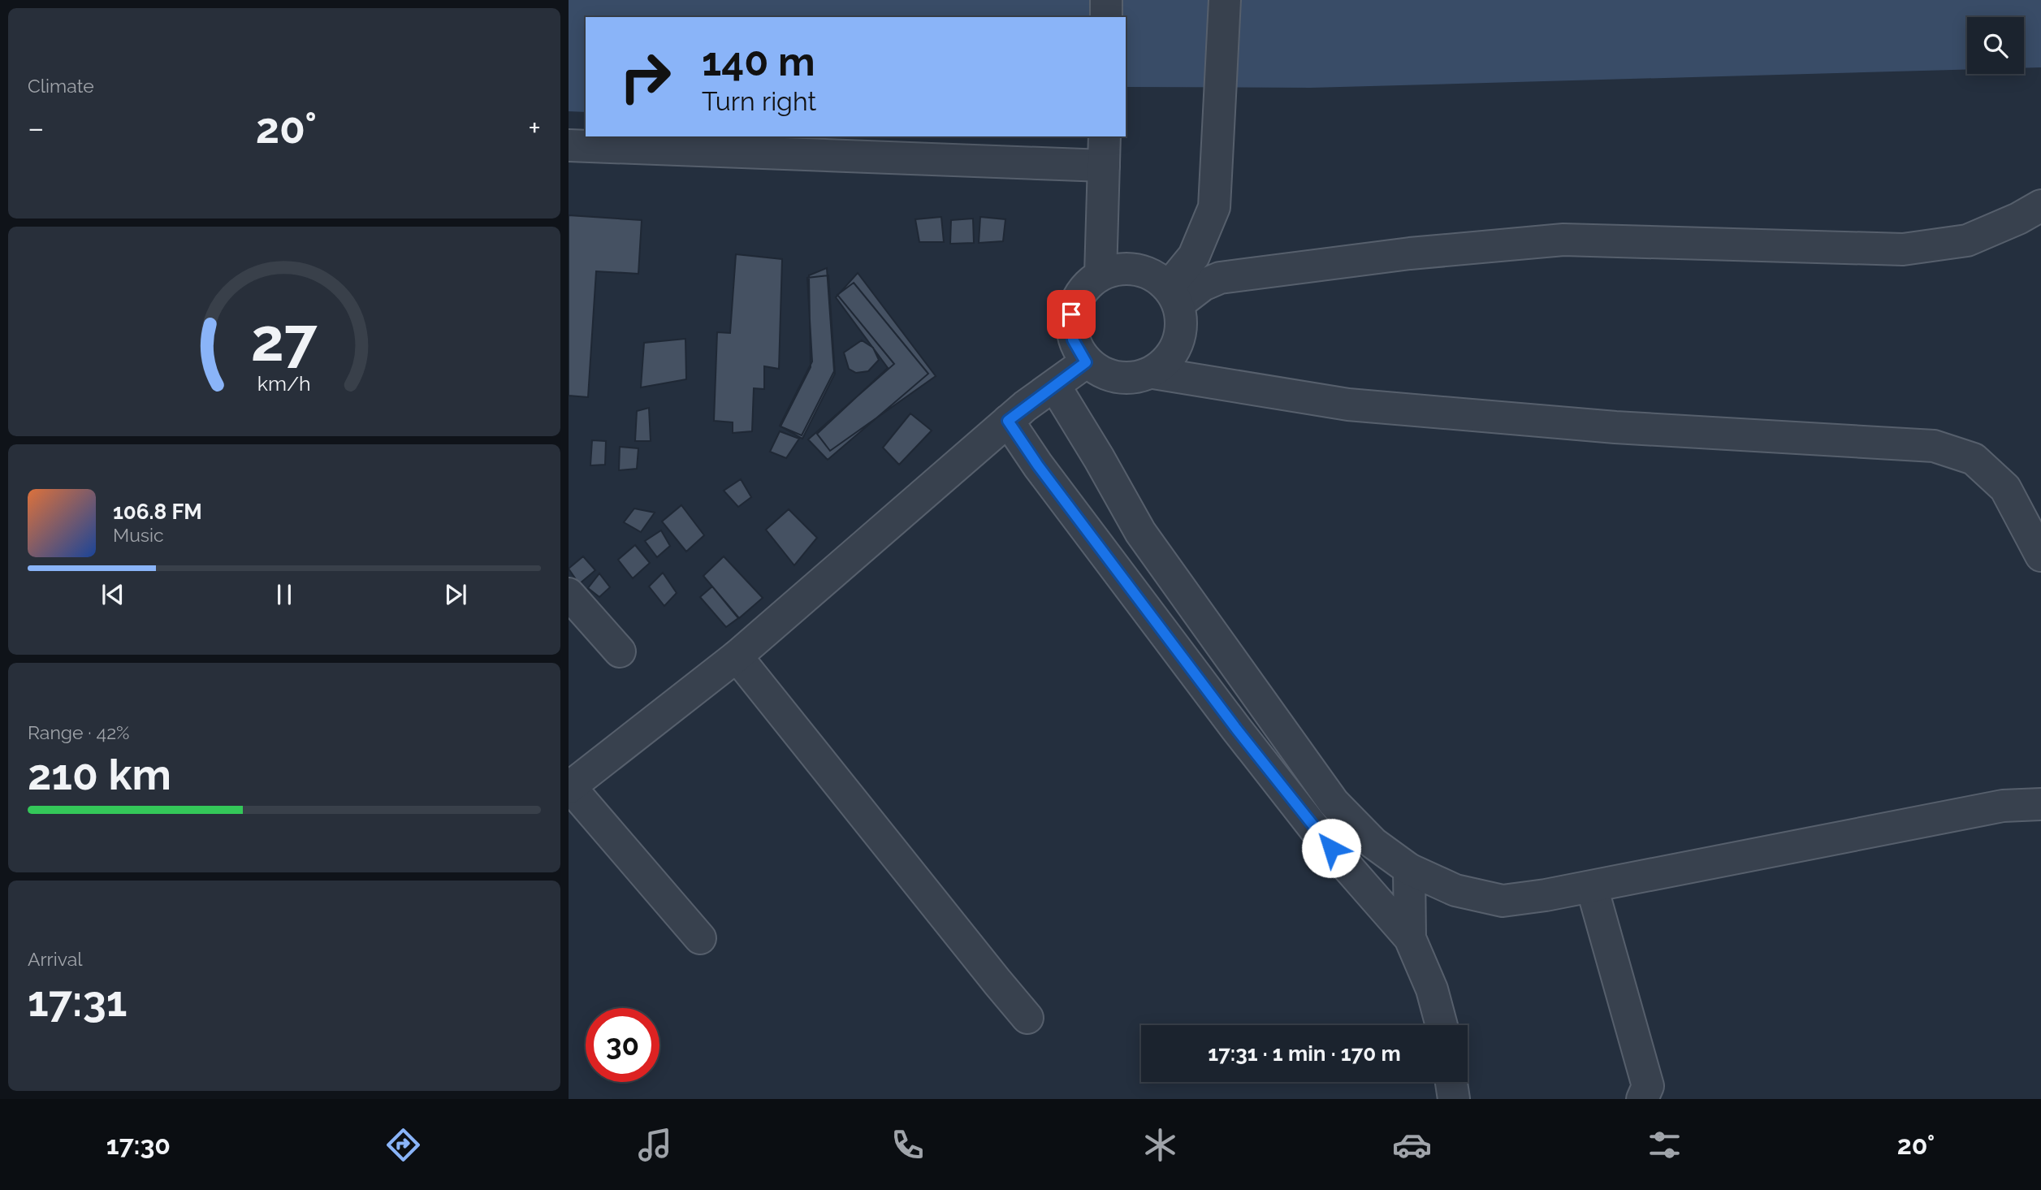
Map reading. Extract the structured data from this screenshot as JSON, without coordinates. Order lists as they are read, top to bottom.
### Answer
{
  "page": {
    "tile": [
      "Climate",
      ["Range · 42%", "210 km"],
      ["Arrival", "17:31"]
    ],
    "turn": ["140 m", "Turn right"],
    "heat": ["−", "20°", "+"],
    "song": ["106.8 FM", "Music"],
    "limit": "30",
    "trip": "17:31 · 1 min · 170 m",
    "tabs": ["17:30", "20°"],
    "gauge": ["27", "km/h"]
  }
}
